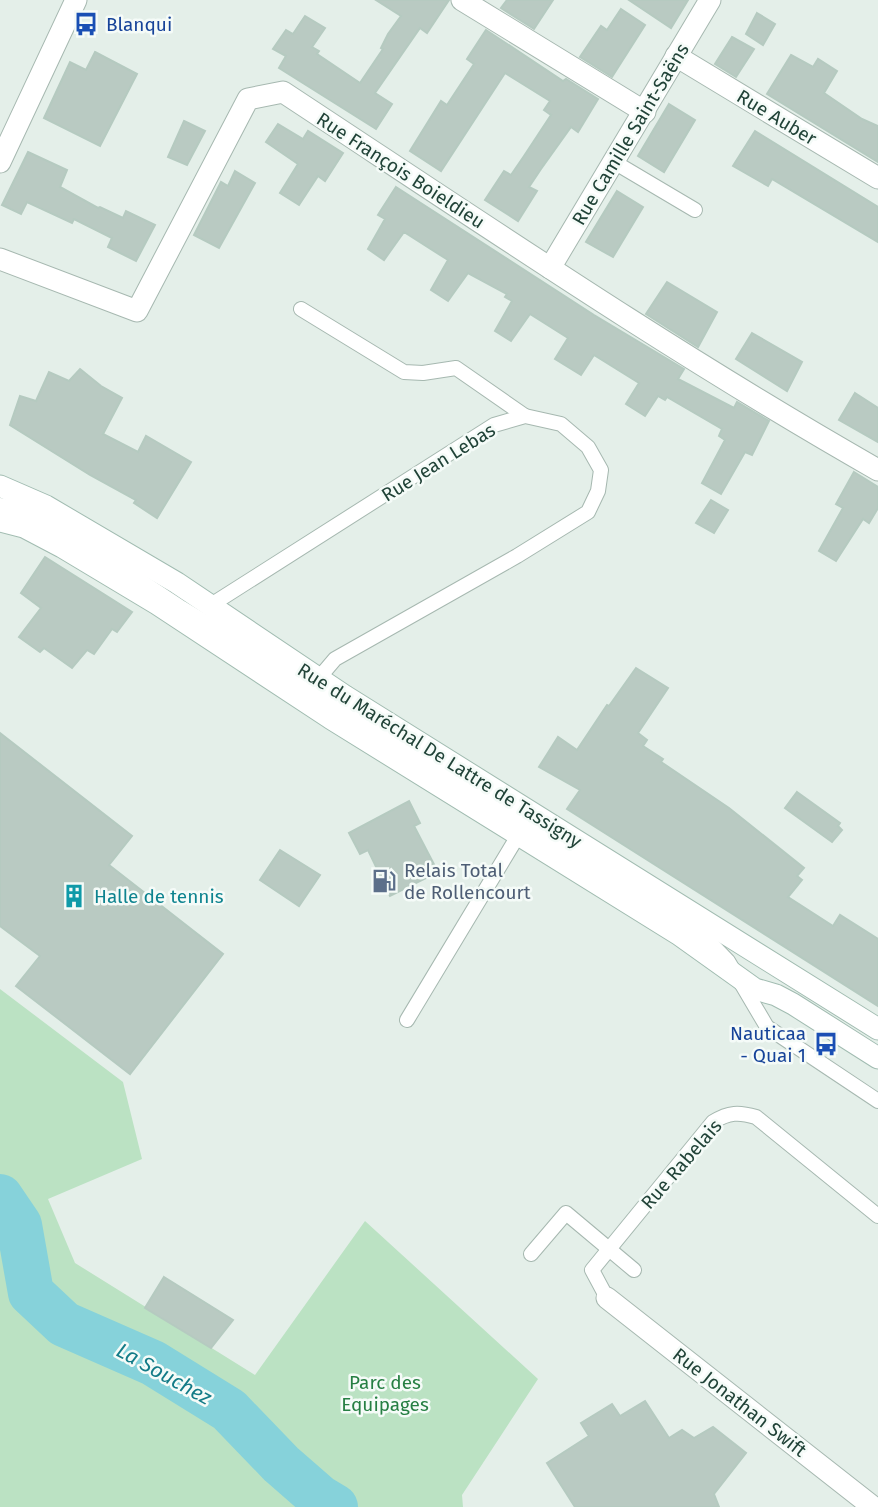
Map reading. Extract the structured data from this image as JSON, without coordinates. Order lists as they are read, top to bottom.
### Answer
{
  "streets": {
    "street": [
      "Rue Auber",
      "Rue Camille Saint-Saëns",
      "Rue François Boieldieu",
      "Rue du Maréchal De Lattre de Tassigny",
      "Rue Jonathan Swift"
    ],
    "lane": ["Rue Jean Lebas", "Rue Rabelais"]
  },
  "crossings": [
    ["Rue Auber", "Rue Camille Saint-Saëns"],
    ["Rue Camille Saint-Saëns", "Rue François Boieldieu"],
    ["Rue Jean Lebas", "Rue du Maréchal De Lattre de Tassigny"],
    ["Rue Rabelais", "Rue Jonathan Swift"]
  ],
  "water": ["La Souchez"],
  "parks": ["Parc des Equipages"],
  "places": {
    "bus stop": ["Blanqui", "Nauticaa - Quai 1"],
    "fuel station": ["Relais Total de Rollencourt"],
    "building": ["Halle de tennis"]
  }
}
